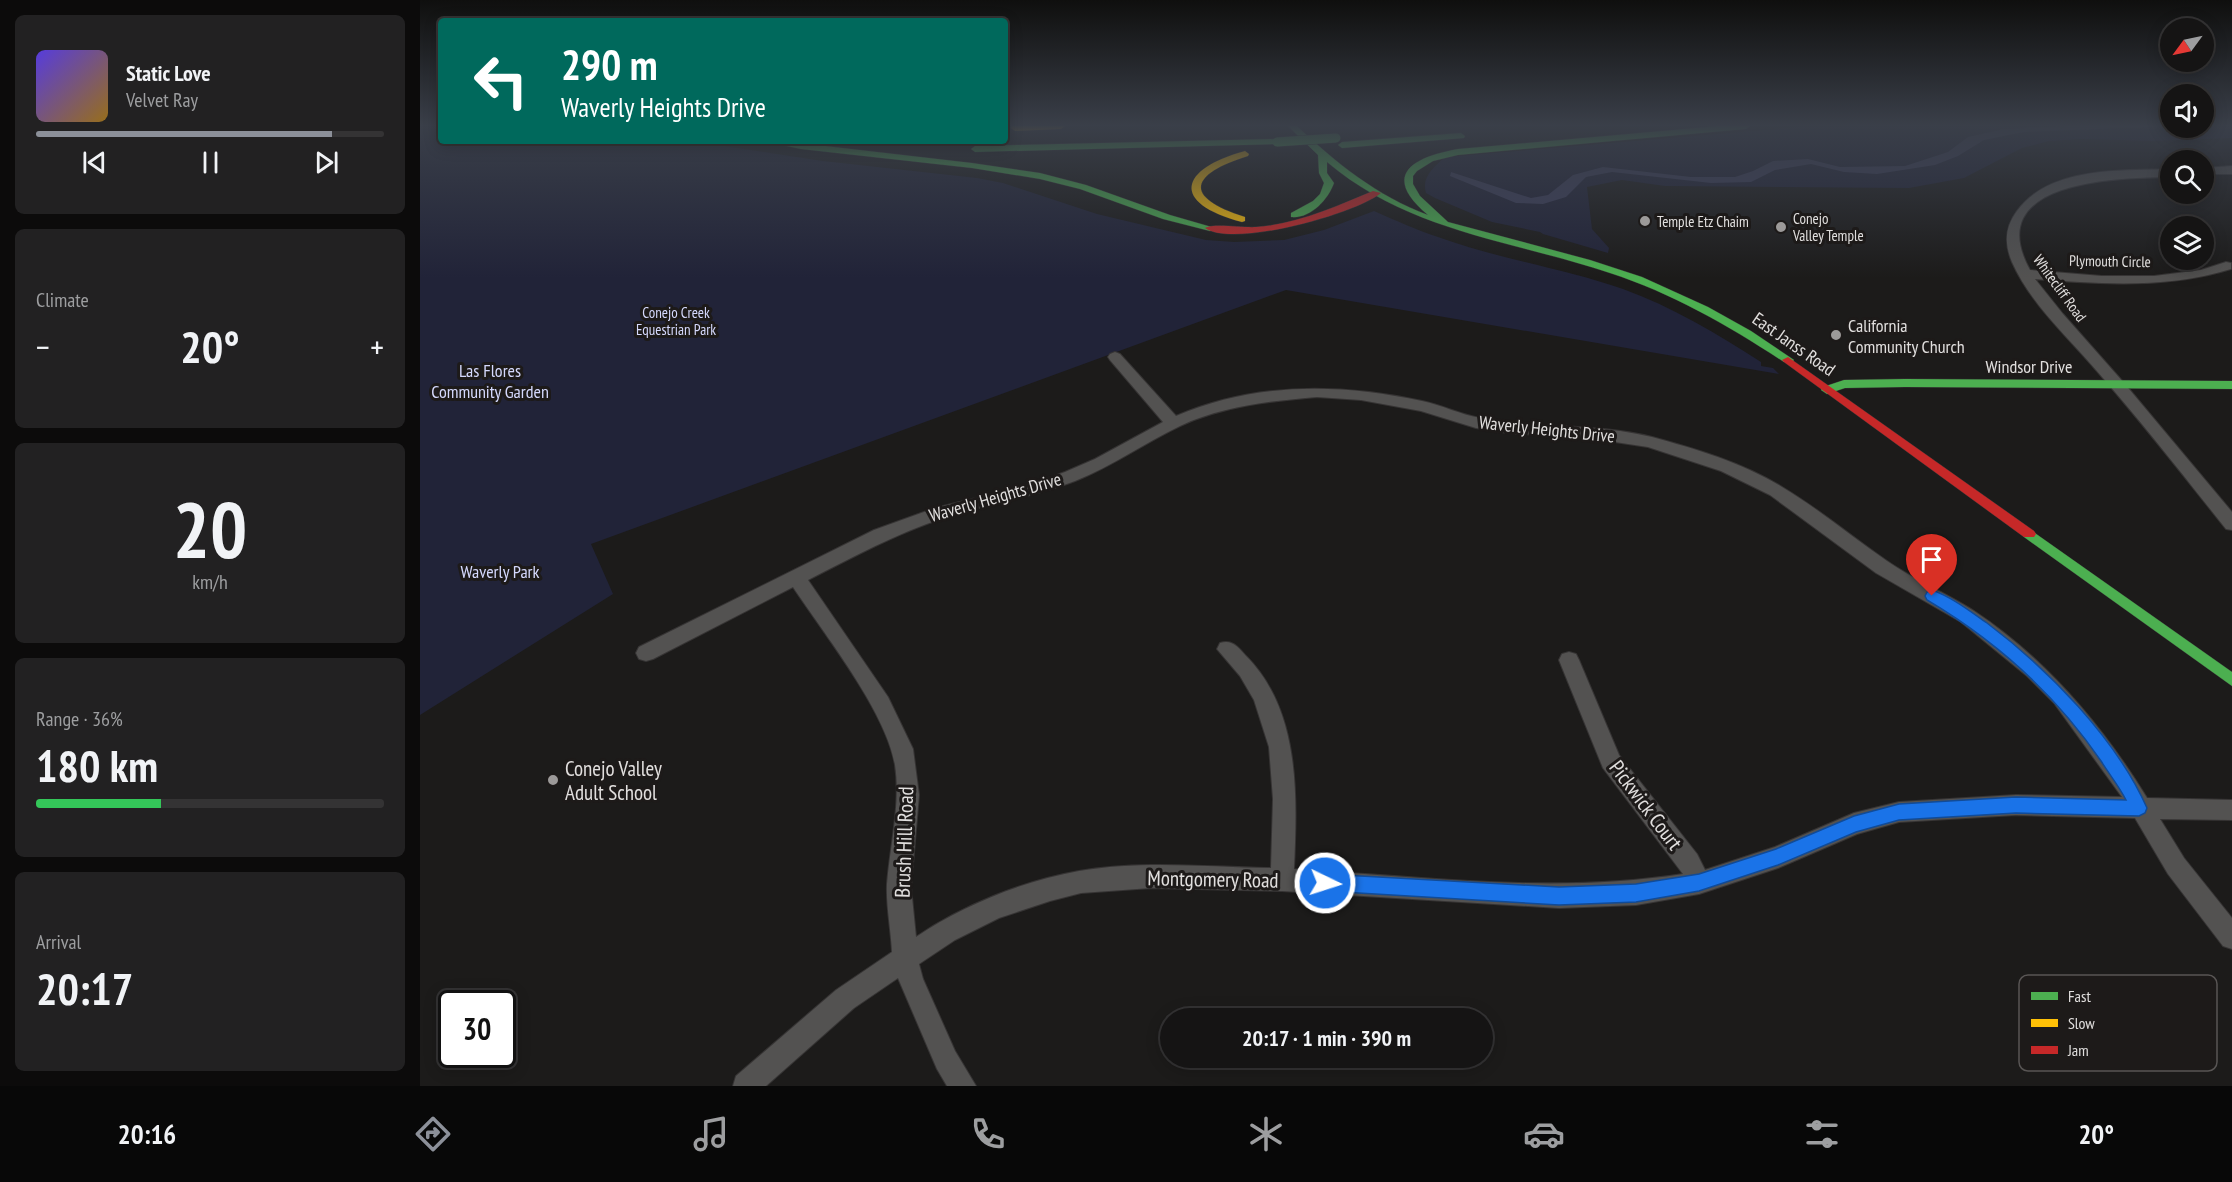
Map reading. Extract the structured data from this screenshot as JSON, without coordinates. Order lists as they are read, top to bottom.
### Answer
{
  "streets": {
    "main road": ["East Janss Road", "Windsor Drive"],
    "street": [
      "Plymouth Circle",
      "Whitecliff Road",
      "Waverly Heights Drive",
      "Pickwick Court",
      "Brush Hill Road",
      "Montgomery Road"
    ]
  },
  "crossings": [
    ["Plymouth Circle", "Whitecliff Road"],
    ["Whitecliff Road", "Windsor Drive"],
    ["East Janss Road", "Windsor Drive"],
    ["Waverly Heights Drive", "Brush Hill Road"],
    ["Waverly Heights Drive", "Montgomery Road"],
    ["Pickwick Court", "Montgomery Road"],
    ["Brush Hill Road", "Montgomery Road"]
  ],
  "parks": ["Conejo Creek Equestrian Park", "Las Flores Community Garden", "Waverly Park"],
  "places": [
    "Temple Etz Chaim",
    "Conejo Valley Temple",
    "California Community Church",
    "Conejo Valley Adult School"
  ],
  "legend": ["Fast", "Slow", "Jam"],
  "north": "bottom left",
  "page": {
    "turn": ["290 m", "Waverly Heights Drive"],
    "song": ["Static Love", "Velvet Ray"],
    "tile": [
      "Climate",
      ["20", "km/h"],
      ["Range · 36%", "180 km"],
      ["Arrival", "20:17"]
    ],
    "heat": ["−", "20°", "+"],
    "limit": "30",
    "trip": "20:17 · 1 min · 390 m",
    "tabs": ["20:16", "20°"]
  }
}
